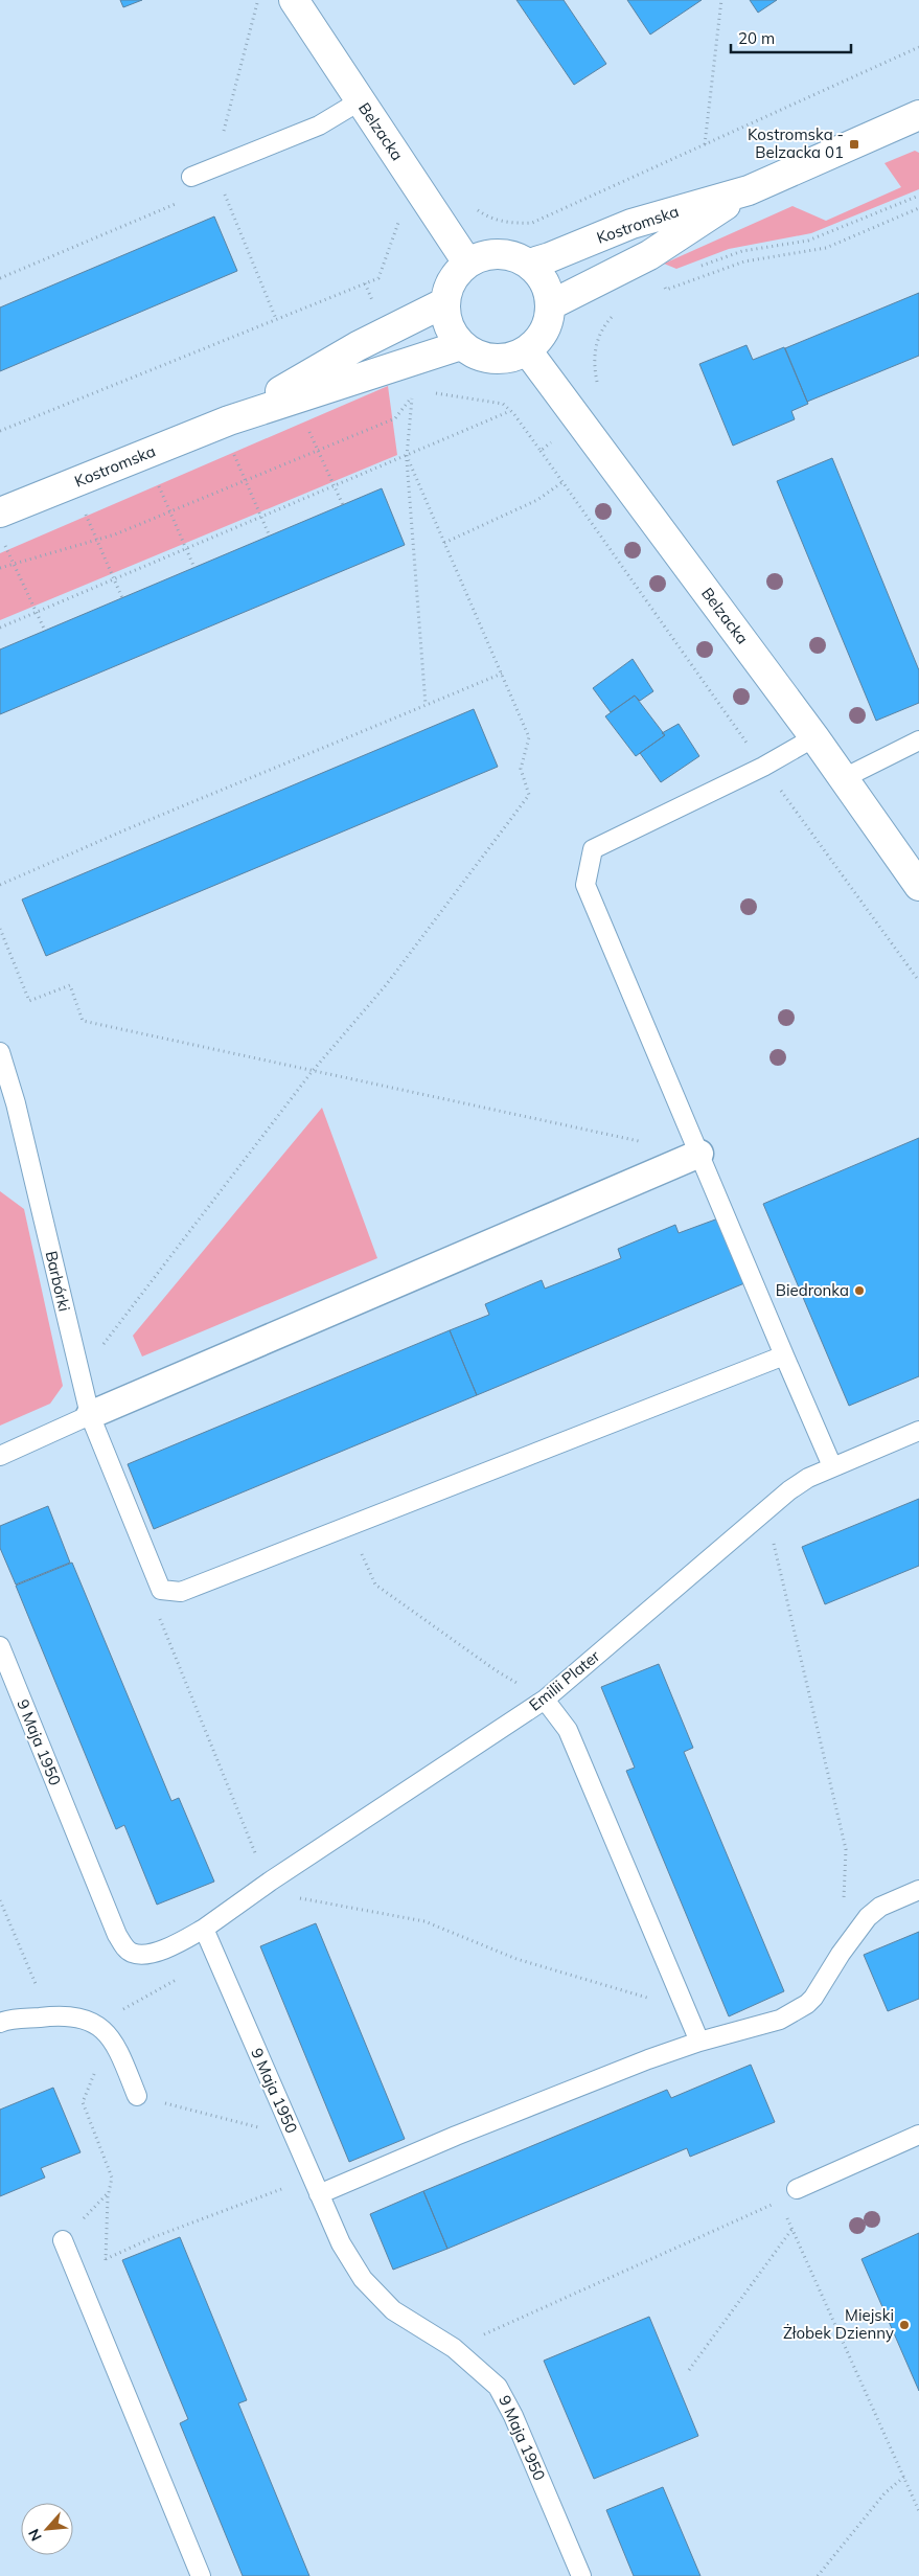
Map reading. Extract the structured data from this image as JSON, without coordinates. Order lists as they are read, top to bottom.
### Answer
{
  "streets": {
    "street": ["Belzacka", "Kostromska"],
    "lane": ["Barbórki", "Emilii Plater", "9 Maja 1950"]
  },
  "crossings": [
    ["Belzacka", "Kostromska"],
    ["Emilii Plater", "9 Maja 1950"]
  ],
  "places": {
    "transit": ["Kostromska - Belzacka 01"],
    "other": ["Biedronka", "Miejski Żłobek Dzienny"]
  },
  "scale_bar": "20 m",
  "north": "bottom left"
}
